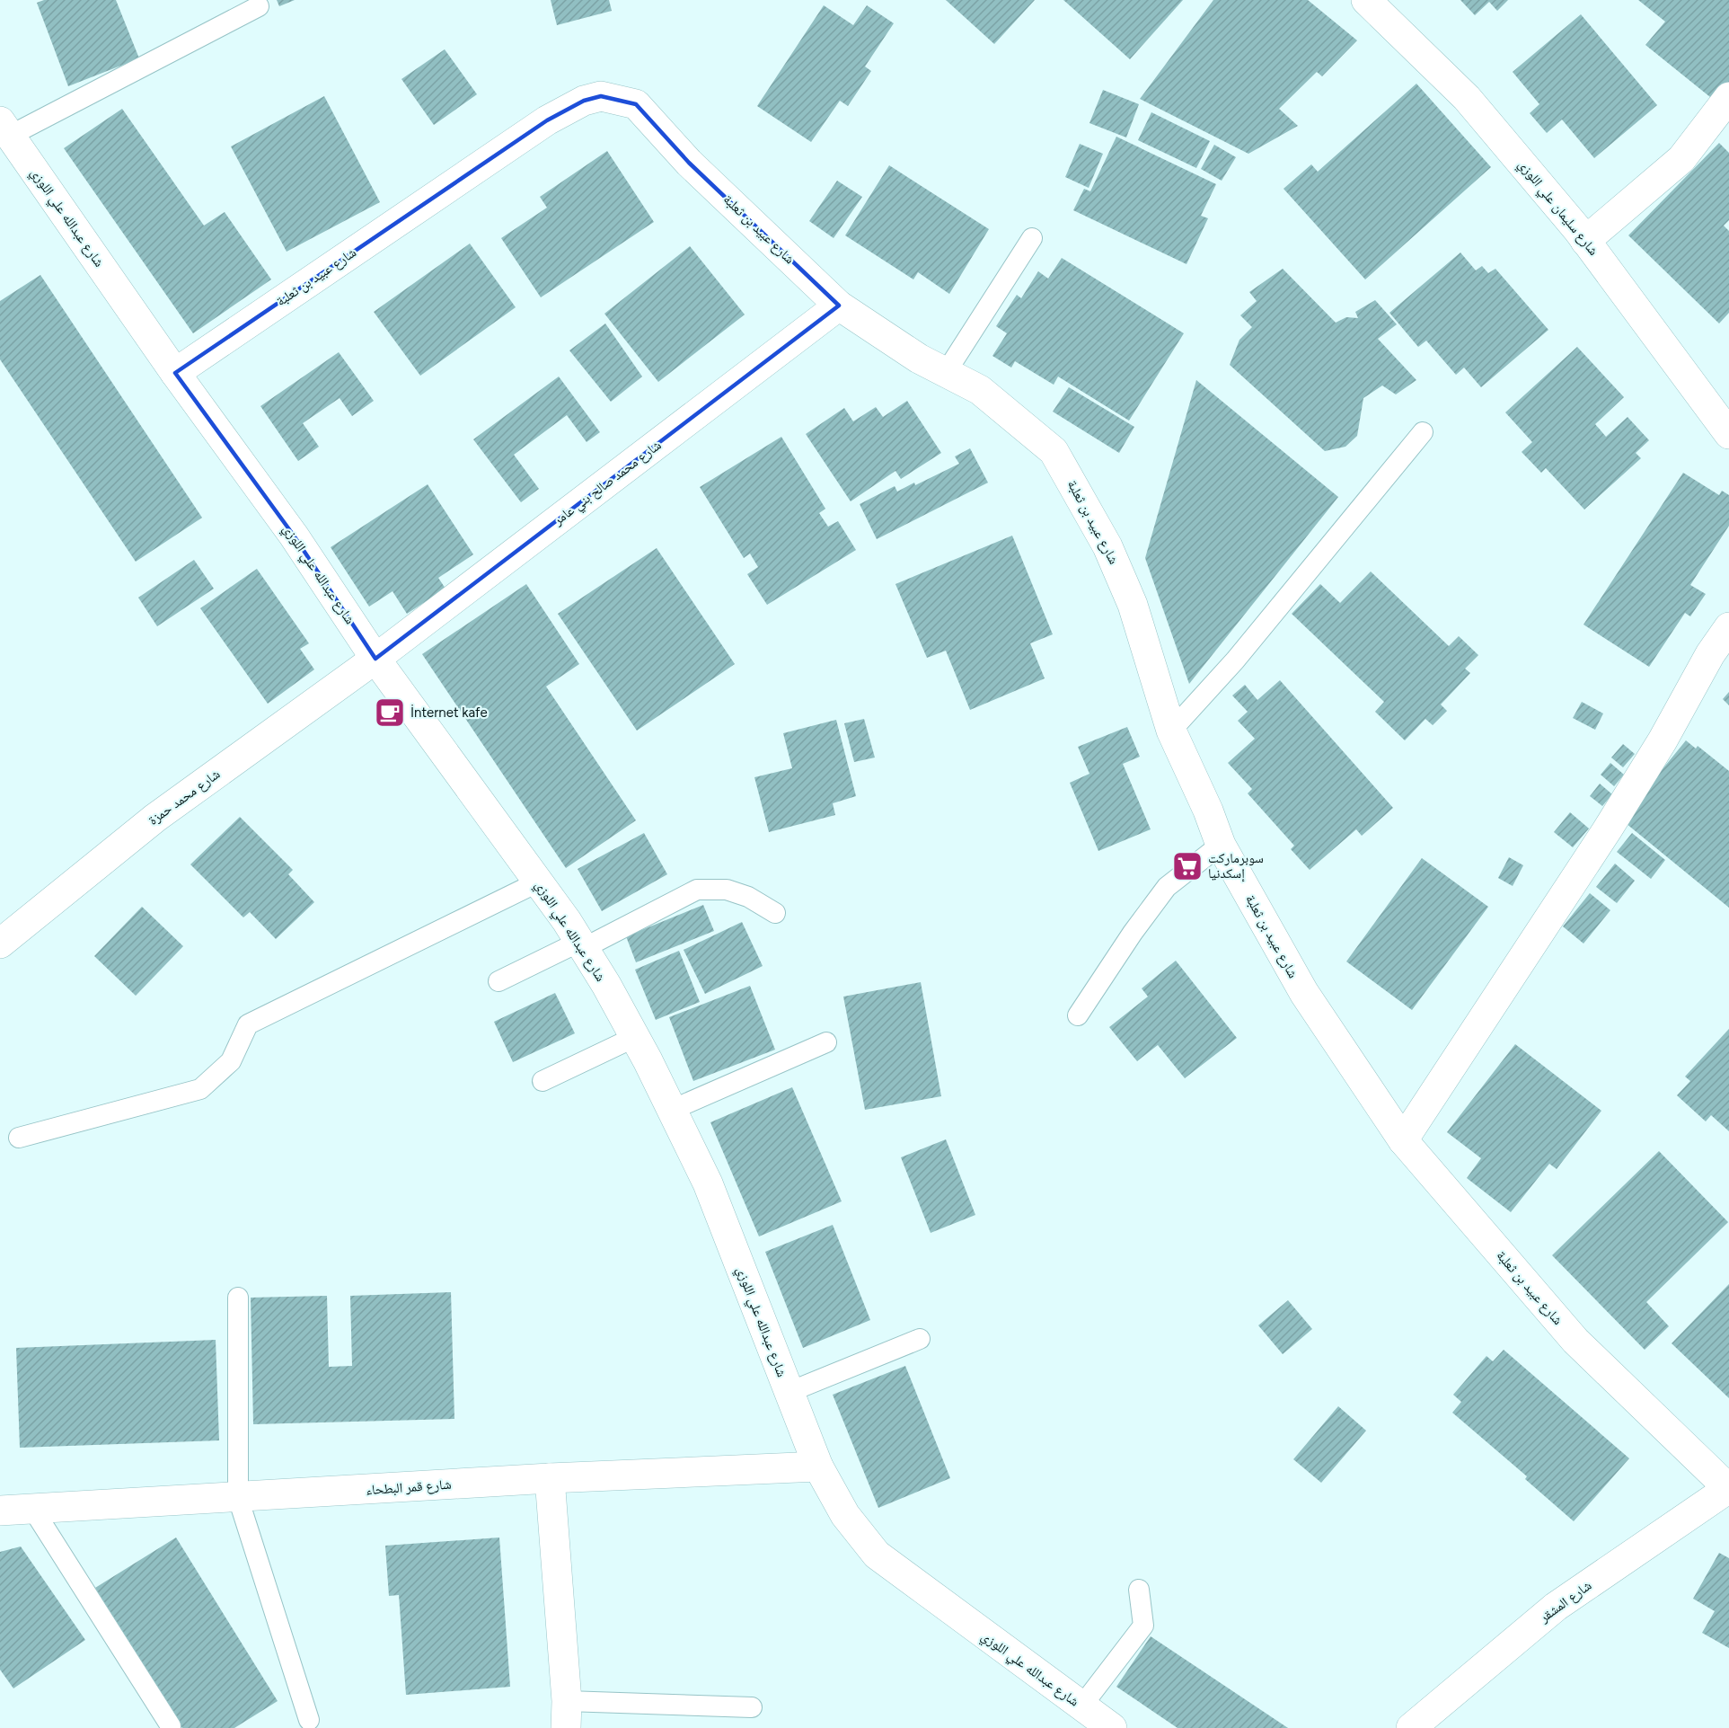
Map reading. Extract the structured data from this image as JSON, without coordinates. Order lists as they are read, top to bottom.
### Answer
{
  "streets": {
    "street": [
      "شارع سليمان علي اللوزي",
      "شارع عبدالله علي اللوزي",
      "شارع عبيد بن ثعلبة",
      "شارع محمد صالح بني عامر",
      "شارع محمد حمزة",
      "شارع قمر البطحاء",
      "شارع المشقر"
    ]
  },
  "crossings": [
    ["شارع عبدالله علي اللوزي", "شارع عبيد بن ثعلبة"],
    ["شارع عبدالله علي اللوزي", "شارع محمد صالح بني عامر"],
    ["شارع عبدالله علي اللوزي", "شارع محمد حمزة"],
    ["شارع عبدالله علي اللوزي", "شارع قمر البطحاء"],
    ["شارع عبيد بن ثعلبة", "شارع محمد صالح بني عامر"],
    ["شارع عبيد بن ثعلبة", "شارع المشقر"],
    ["شارع محمد صالح بني عامر", "شارع محمد حمزة"]
  ],
  "places": {
    "cafe": ["İnternet kafe"],
    "supermarket": ["سوبرماركت إسكدنيا"]
  }
}
